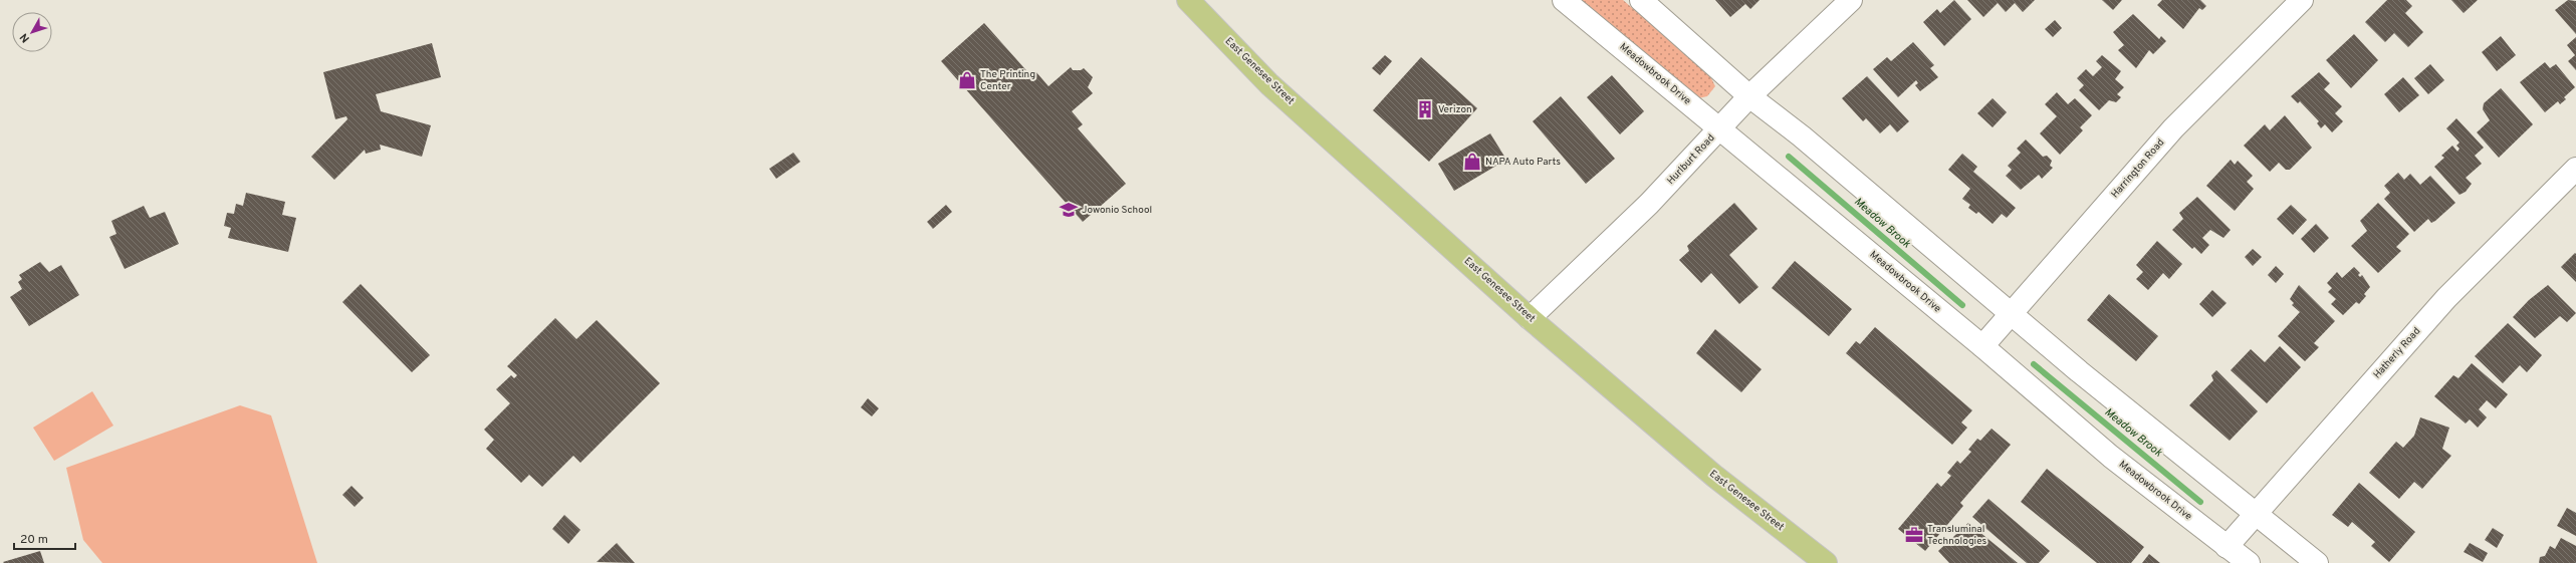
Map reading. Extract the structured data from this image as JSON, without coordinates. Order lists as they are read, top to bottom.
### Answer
{
  "streets": {
    "main road": ["East Genesee Street"],
    "street": [
      "Meadowbrook Drive",
      "Hurlburt Road",
      "Harrington Road",
      "Hatherly Road"
    ]
  },
  "crossings": [
    ["East Genesee Street", "Hurlburt Road"],
    ["Meadowbrook Drive", "Hurlburt Road"],
    ["Meadowbrook Drive", "Harrington Road"],
    ["Meadowbrook Drive", "Hatherly Road"]
  ],
  "water": ["Meadow Brook"],
  "places": {
    "shop": ["The Printing Center", "NAPA Auto Parts"],
    "building": ["Verizon"],
    "school or university": ["Jowonio School"],
    "office": ["Transluminal Technologies"]
  },
  "scale_bar": "20 m",
  "north": "bottom left"
}
